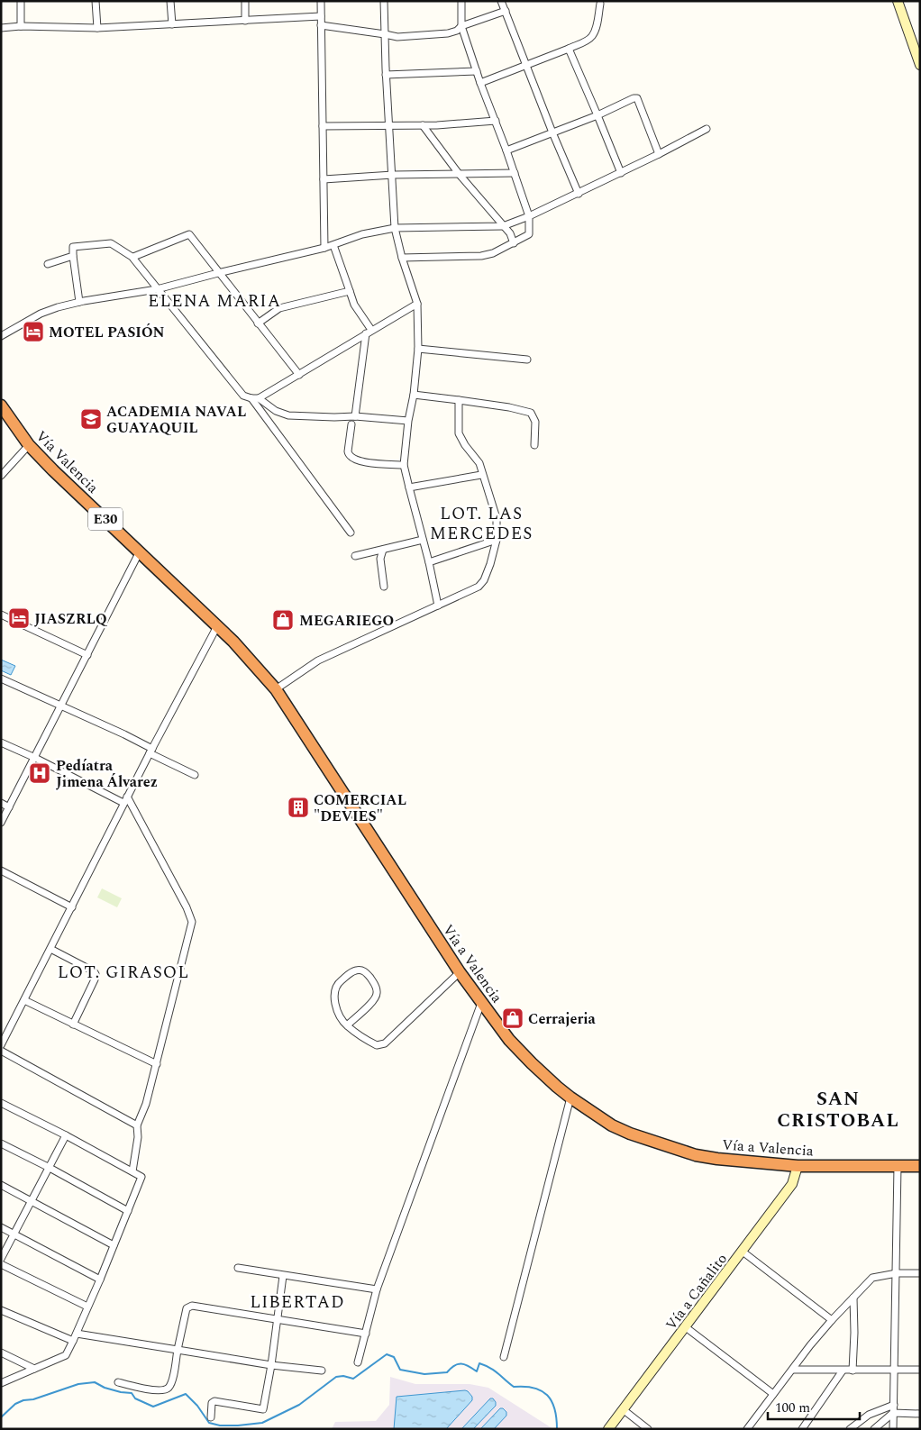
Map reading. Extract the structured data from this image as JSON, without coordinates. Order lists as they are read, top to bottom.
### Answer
{
  "streets": {
    "highway": ["Vía Valencia", "E30", "Vía a Valencia"],
    "main road": ["Vía a Cañalito"]
  },
  "crossings": [
    ["Vía Valencia", "Vía a Valencia"],
    ["Vía a Valencia", "Vía a Cañalito"]
  ],
  "districts": [
    "ELENA MARIA",
    "LOT. LAS MERCEDES",
    "LOT. GIRASOL",
    "SAN CRISTOBAL",
    "LIBERTAD"
  ],
  "places": {
    "hotel": ["MOTEL PASIÓN", "JIASZRLQ"],
    "school or university": ["ACADEMIA NAVAL GUAYAQUIL"],
    "shop": ["MEGARIEGO", "Cerrajeria"],
    "hospital": ["Pedíatra Jimena Álvarez"],
    "building": ["COMERCIAL \"DEVIES\""]
  },
  "scale_bar": "100 m"
}
